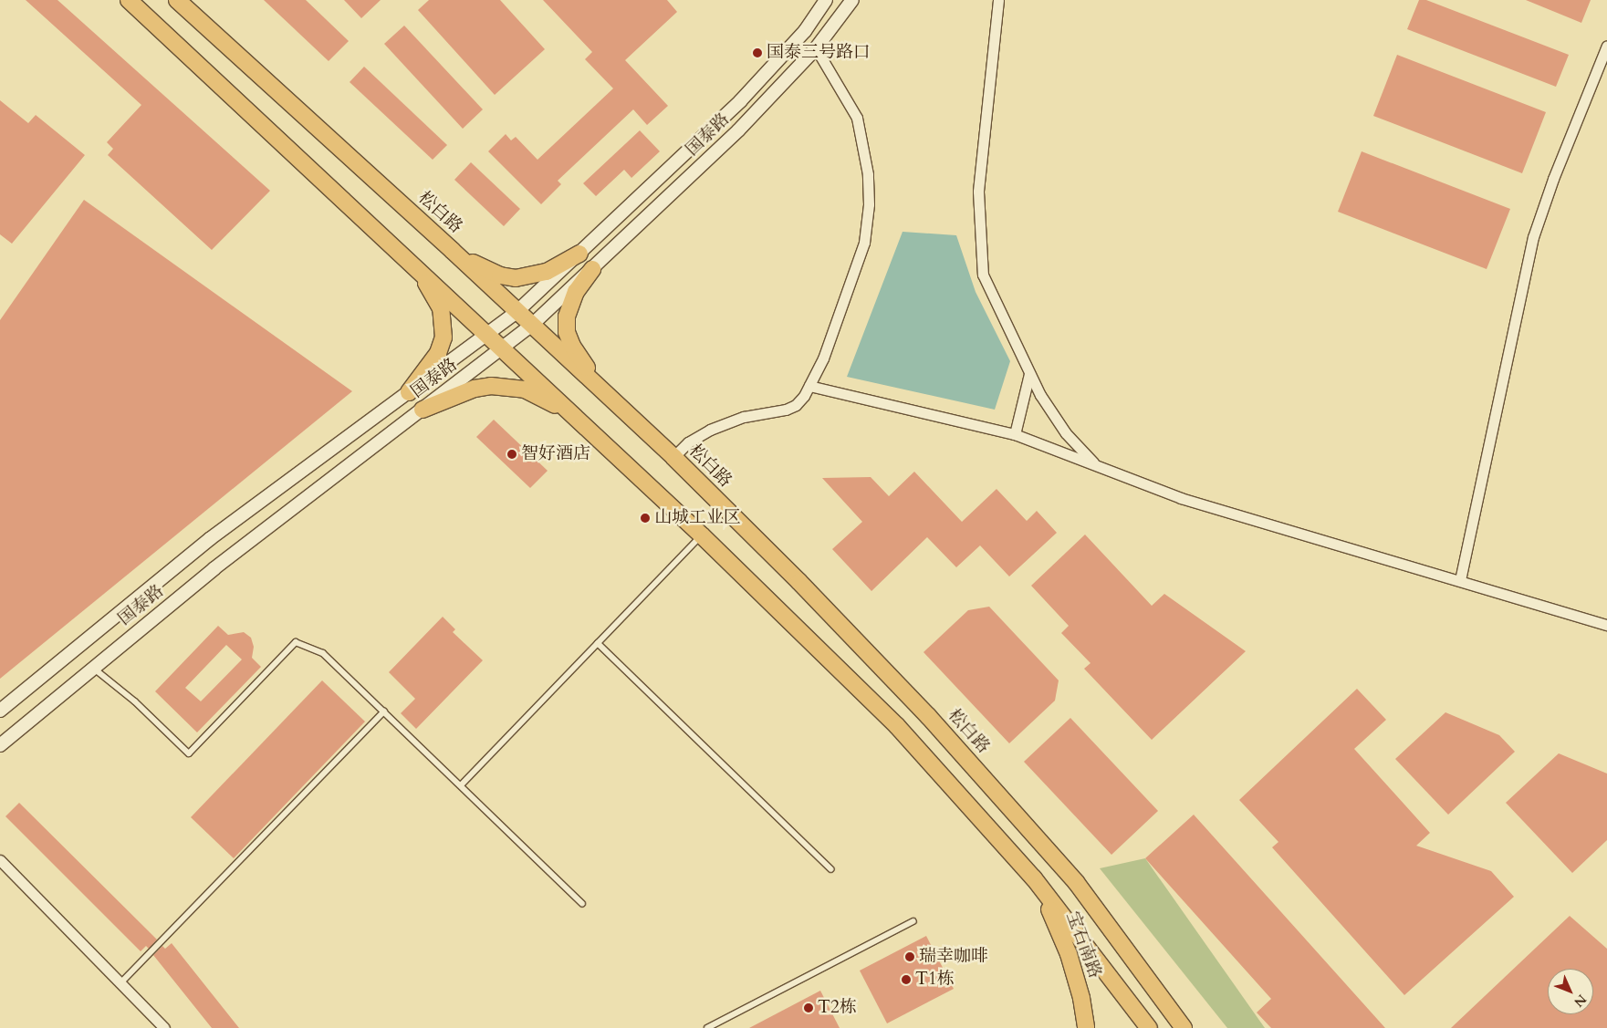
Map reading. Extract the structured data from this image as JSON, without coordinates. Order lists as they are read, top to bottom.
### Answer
{
  "streets": {
    "main road": ["松白路", "宝石南路"],
    "street": ["国泰路"]
  },
  "crossings": [
    ["国泰路", "松白路"]
  ],
  "places": [
    "国泰三号路口",
    "智好酒店",
    "山城工业区",
    "瑞幸咖啡",
    "T1栋",
    "T2栋"
  ],
  "north": "bottom right"
}
